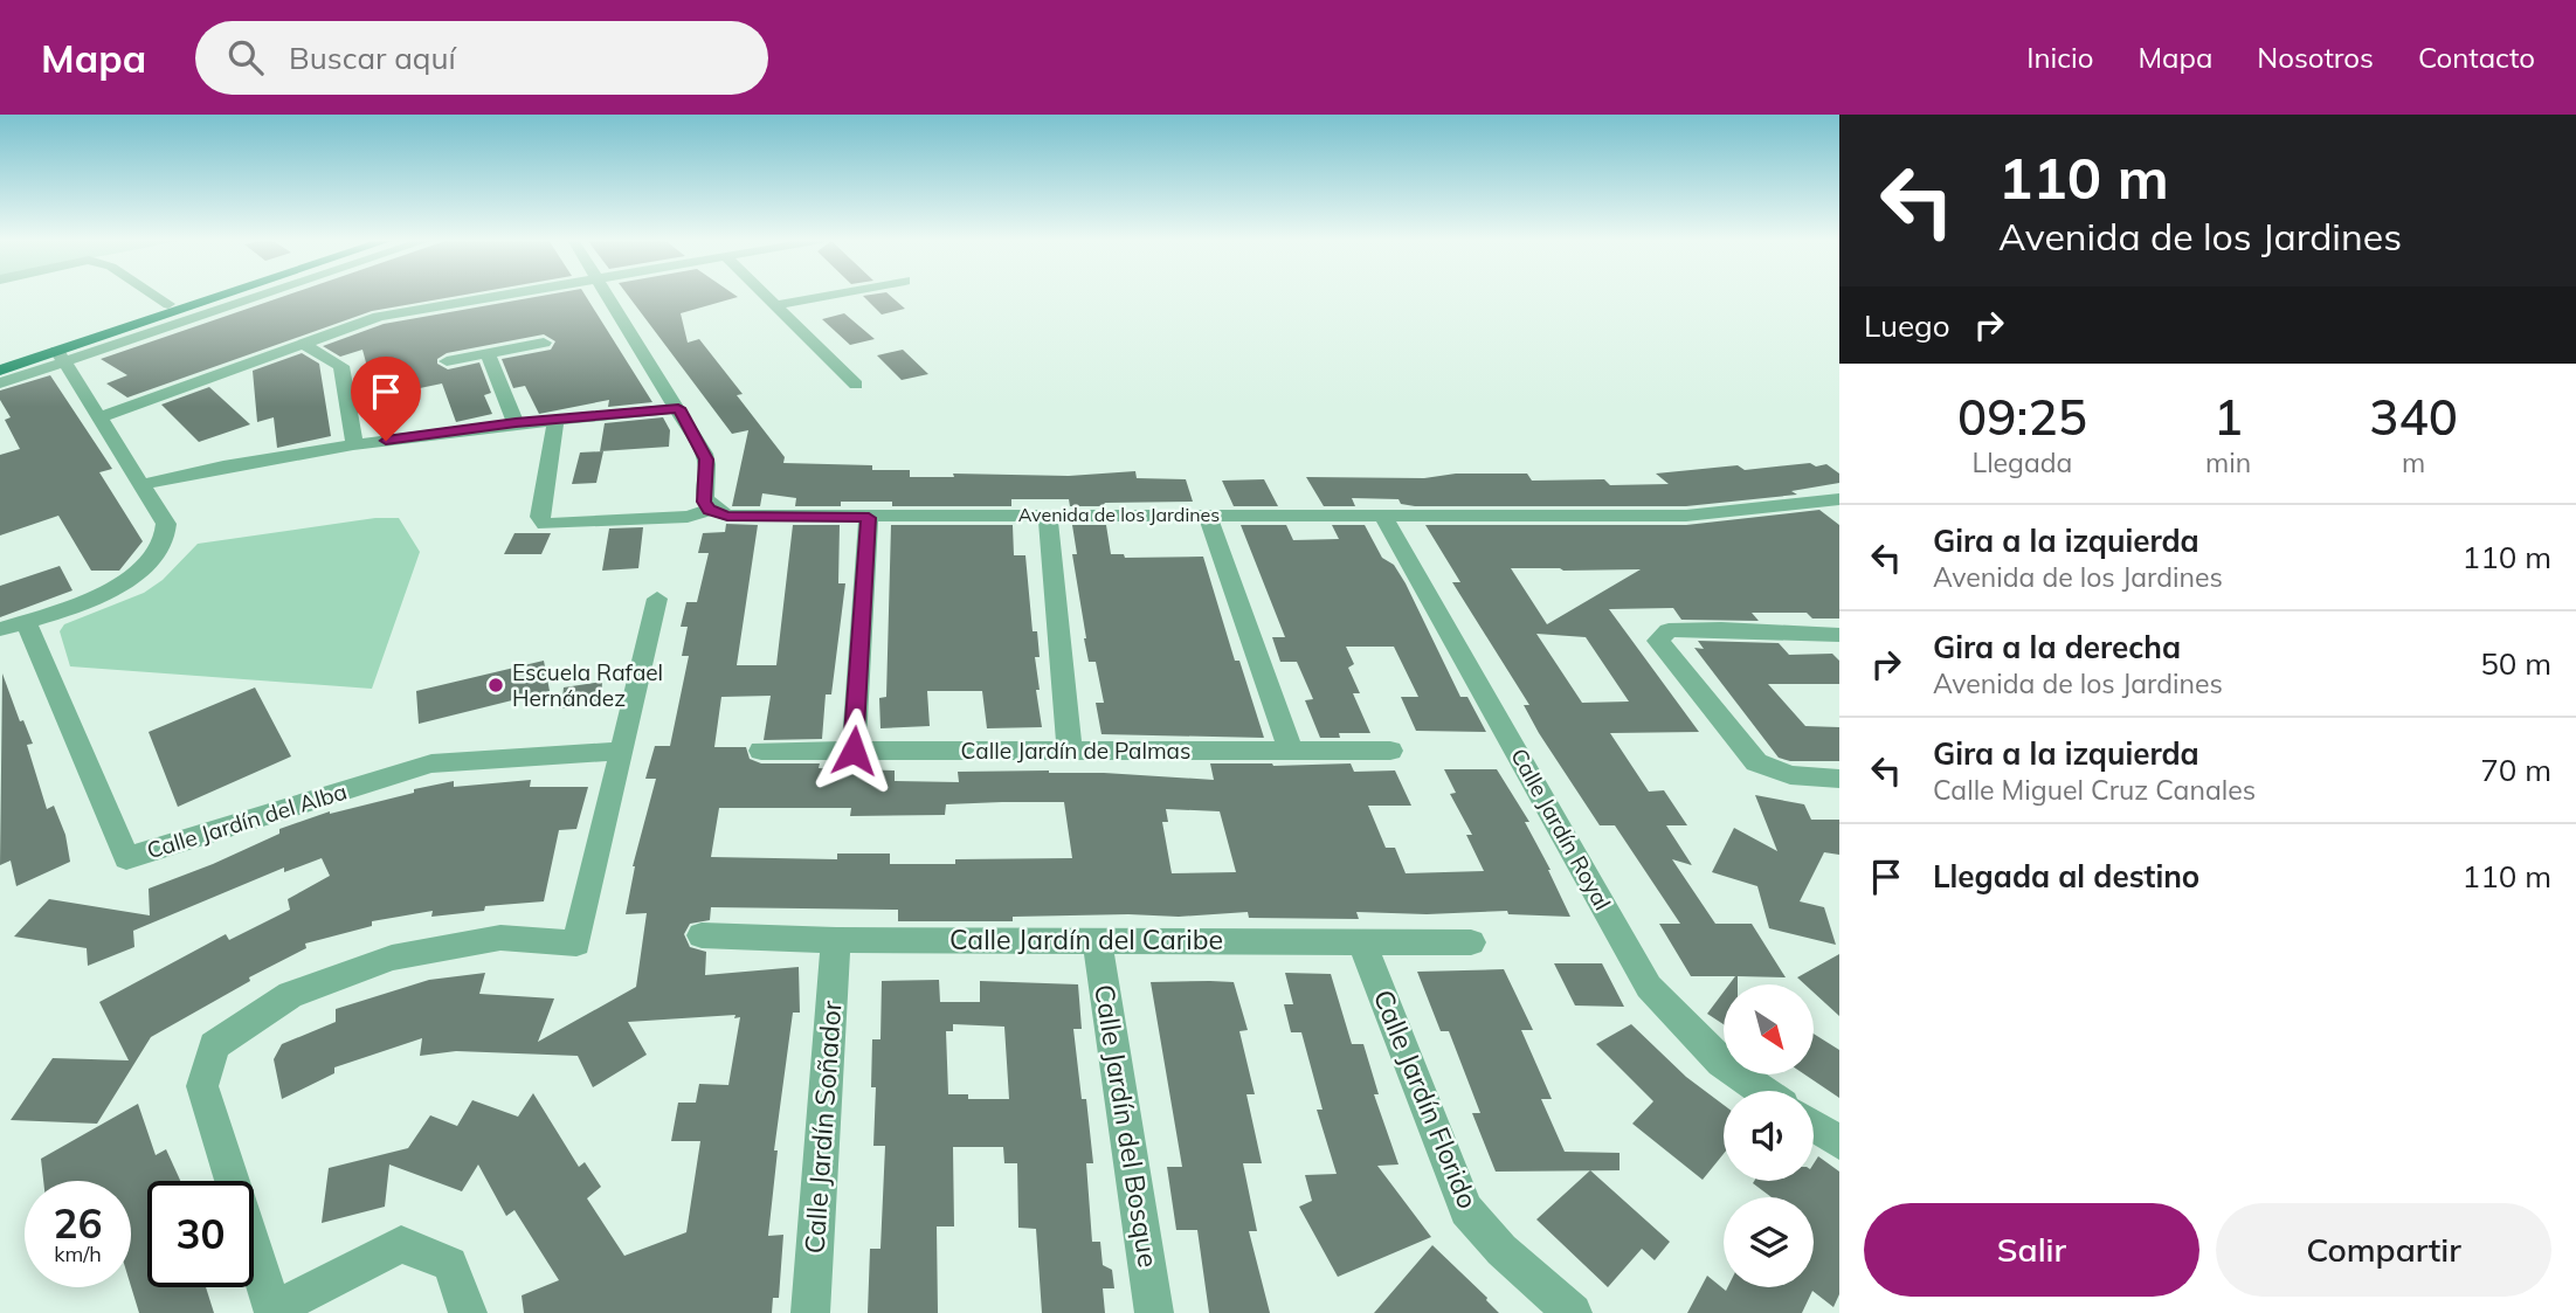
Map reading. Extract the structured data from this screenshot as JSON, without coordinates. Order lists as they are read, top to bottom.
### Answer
{
  "streets": {
    "street": [
      "Avenida de los Jardines",
      "Calle Jardín de Palmas",
      "Calle Jardín del Alba",
      "Calle Jardín Royal",
      "Calle Jardín del Caribe",
      "Calle Jardín Florido",
      "Calle Jardín del Bosque",
      "Calle Jardín Soñador"
    ]
  },
  "crossings": [
    ["Avenida de los Jardines", "Calle Jardín Royal"],
    ["Calle Jardín del Caribe", "Calle Jardín Florido"],
    ["Calle Jardín del Caribe", "Calle Jardín del Bosque"],
    ["Calle Jardín del Caribe", "Calle Jardín Soñador"]
  ],
  "places": ["Escuela Rafael Hernández"],
  "north": "bottom right",
  "page": {
    "header": "Mapa",
    "search": "Buscar aquí",
    "nav": [
      "Inicio",
      "Mapa",
      "Nosotros",
      "Contacto"
    ],
    "turn": ["110 m", "Avenida de los Jardines"],
    "then": "Luego",
    "eta": [
      "09:25",
      "Llegada",
      "1",
      "min",
      "340",
      "m"
    ],
    "list": [
      {
        "name": "Gira a la izquierda",
        "note": "Avenida de los Jardines",
        "value": "110 m"
      },
      {
        "name": "Gira a la derecha",
        "note": "Avenida de los Jardines",
        "value": "50 m"
      },
      {
        "name": "Gira a la izquierda",
        "note": "Calle Miguel Cruz Canales",
        "value": "70 m"
      },
      {
        "name": "Llegada al destino",
        "value": "110 m"
      }
    ],
    "speed": "26 km/h",
    "limit": "30",
    "buttons": ["Salir", "Compartir"]
  }
}
